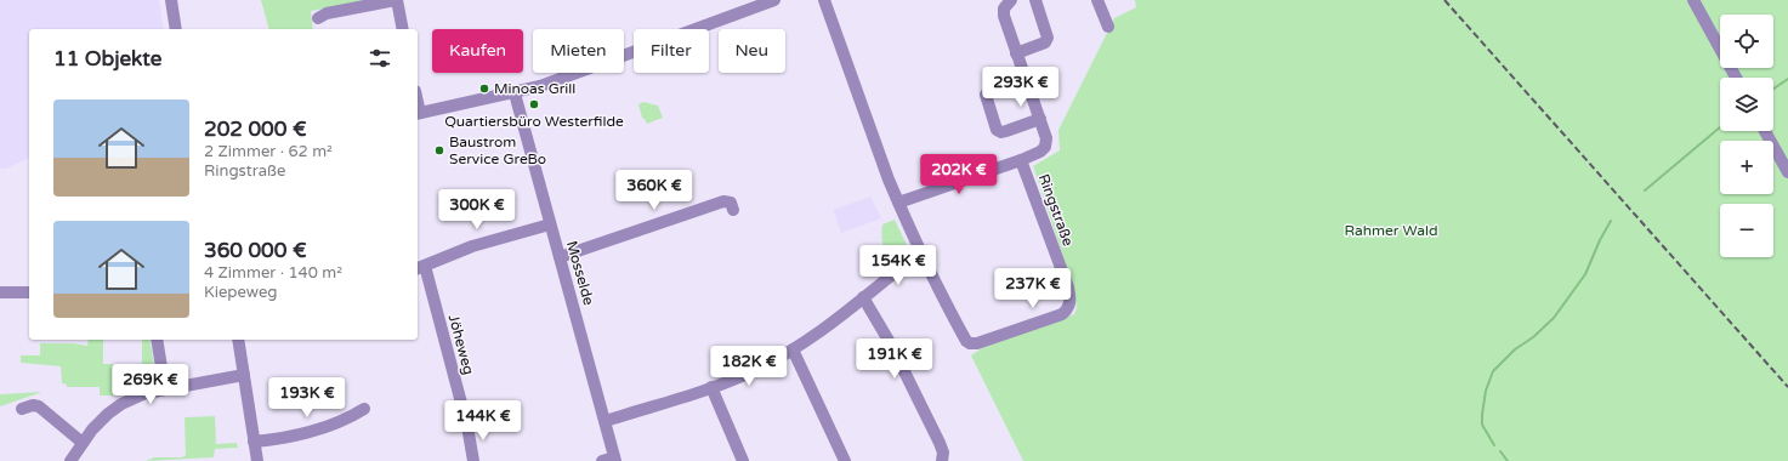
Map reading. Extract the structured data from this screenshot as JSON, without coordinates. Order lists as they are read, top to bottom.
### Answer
{
  "streets": {
    "street": ["Ringstraße", "Mosselde", "Jöheweg"]
  },
  "parks": ["Rahmer Wald"],
  "places": ["Minoas Grill", "Quartiersbüro Westerfilde", "Baustrom Service GreBo"],
  "page": {
    "map_buttons": ["+", "−"],
    "chip": [
      "Kaufen",
      "Mieten",
      "Filter",
      "Neu"
    ],
    "heading": "11 Objekte",
    "price": [
      "293K €",
      "202K €",
      "360K €",
      "300K €",
      "154K €",
      "237K €",
      "191K €",
      "182K €",
      "269K €",
      "193K €",
      "144K €"
    ],
    "list": [
      {
        "name": "202 000 €",
        "note": "2 Zimmer · 62 m² · Ringstraße"
      },
      {
        "name": "360 000 €",
        "note": "4 Zimmer · 140 m² · Kiepeweg"
      }
    ]
  }
}
